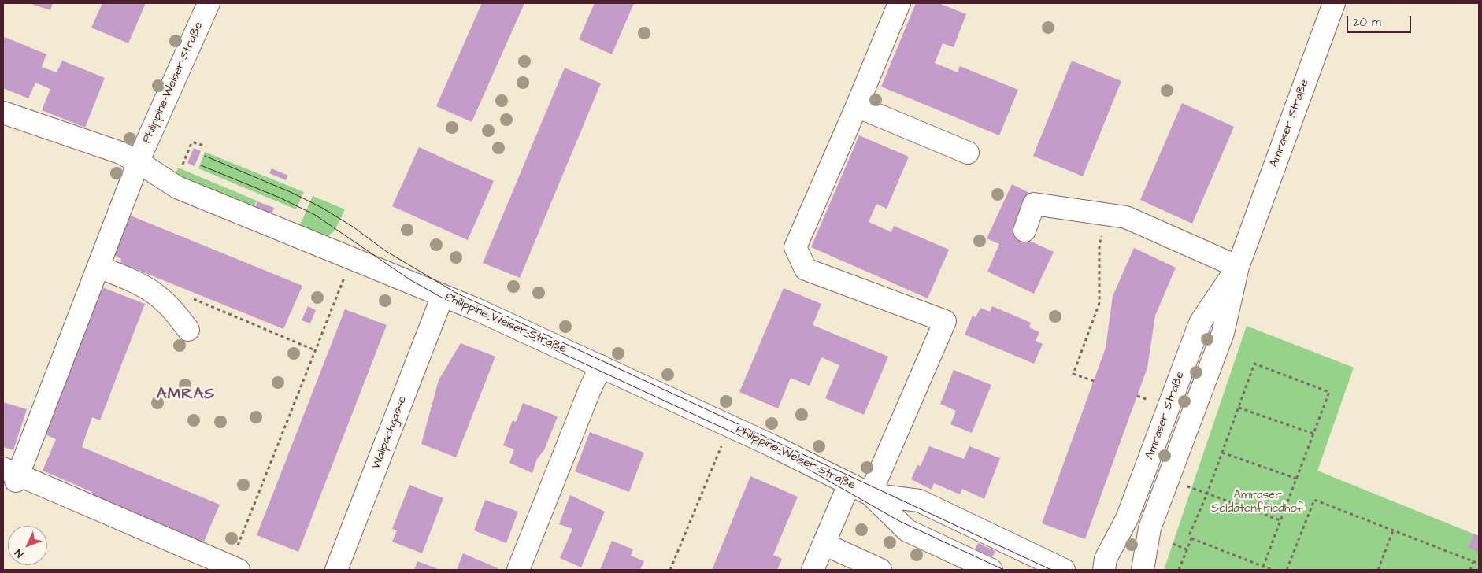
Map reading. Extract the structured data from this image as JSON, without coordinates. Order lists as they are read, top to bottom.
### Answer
{
  "streets": {
    "street": ["Philippine-Welser-Straße", "Amraser Straße", "Wallpachgasse"]
  },
  "crossings": [
    ["Philippine-Welser-Straße", "Wallpachgasse"]
  ],
  "districts": ["AMRAS"],
  "parks": ["Amraser Soldatenfriedhof"],
  "scale_bar": "20 m",
  "north": "bottom left"
}
